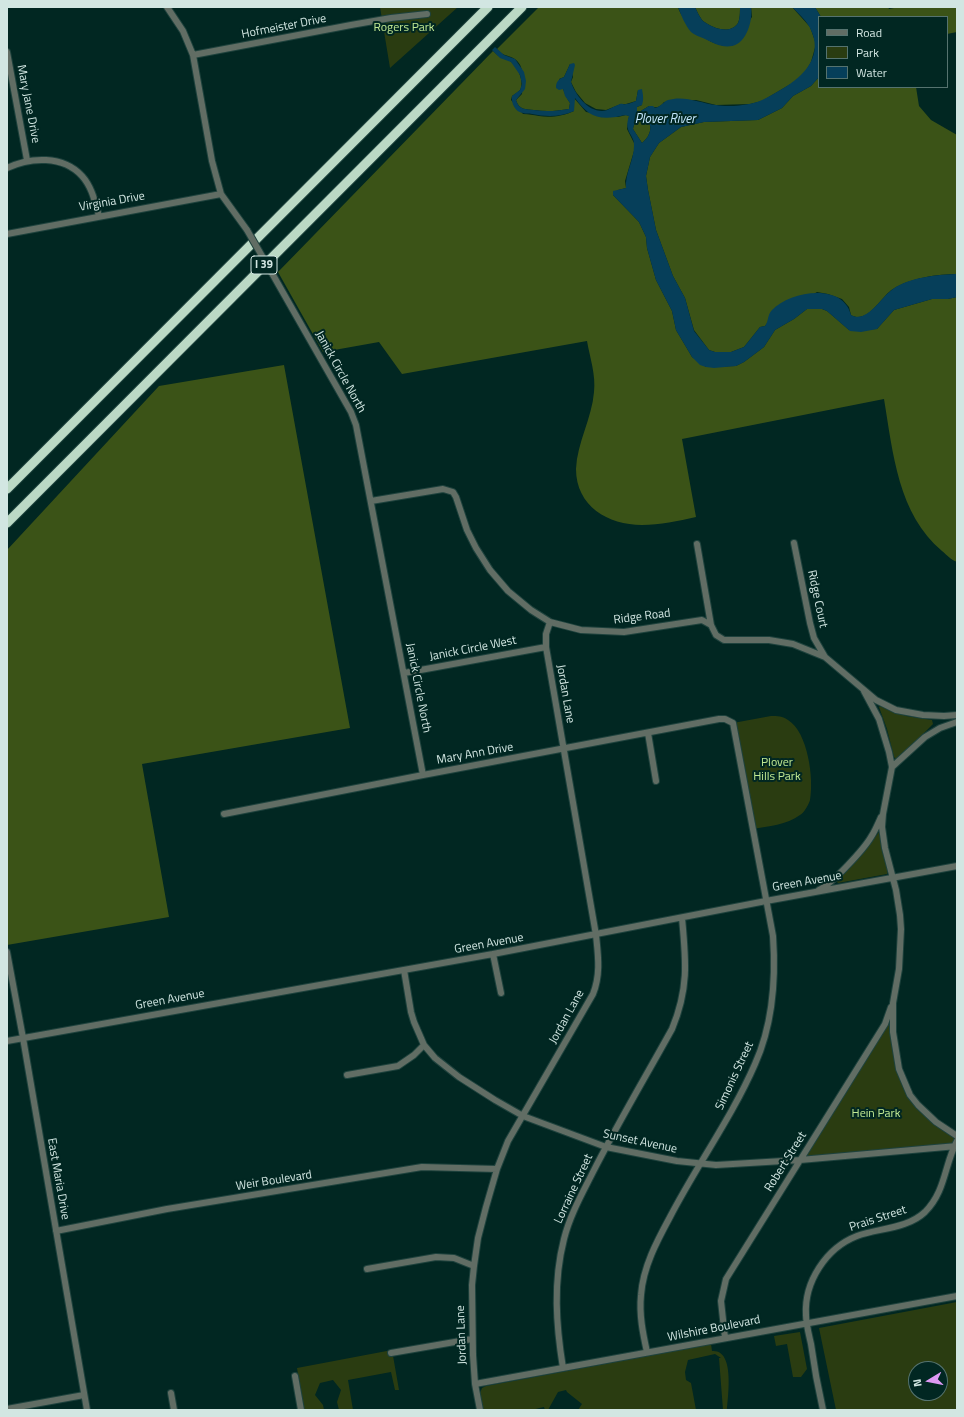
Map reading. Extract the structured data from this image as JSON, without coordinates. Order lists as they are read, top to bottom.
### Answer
{
  "streets": {
    "highway": ["I 39"],
    "street": [
      "Hofmeister Drive",
      "Mary Jane Drive",
      "Virginia Drive",
      "Janick Circle North",
      "Ridge Court",
      "Ridge Road",
      "Janick Circle West",
      "Jordan Lane",
      "Mary Ann Drive",
      "Green Avenue",
      "Simonis Street",
      "Sunset Avenue",
      "Robert Street",
      "East Maria Drive",
      "Weir Boulevard",
      "Lorraine Street",
      "Prais Street",
      "Wilshire Boulevard"
    ]
  },
  "crossings": [
    ["Hofmeister Drive", "Janick Circle North"],
    ["Virginia Drive", "Janick Circle North"],
    ["Janick Circle North", "Ridge Road"],
    ["Janick Circle North", "Janick Circle West"],
    ["Janick Circle North", "Mary Ann Drive"],
    ["Ridge Road", "Jordan Lane"],
    ["Janick Circle West", "Jordan Lane"],
    ["Jordan Lane", "Mary Ann Drive"],
    ["Jordan Lane", "Green Avenue"],
    ["Jordan Lane", "Sunset Avenue"],
    ["Jordan Lane", "Weir Boulevard"],
    ["Jordan Lane", "Wilshire Boulevard"],
    ["Mary Ann Drive", "Simonis Street"],
    ["Green Avenue", "Simonis Street"],
    ["Green Avenue", "Sunset Avenue"],
    ["Green Avenue", "Robert Street"],
    ["Green Avenue", "East Maria Drive"],
    ["Green Avenue", "Lorraine Street"],
    ["Simonis Street", "Sunset Avenue"],
    ["Simonis Street", "Wilshire Boulevard"],
    ["Sunset Avenue", "Robert Street"],
    ["Sunset Avenue", "Lorraine Street"],
    ["Sunset Avenue", "Prais Street"],
    ["Robert Street", "Wilshire Boulevard"],
    ["East Maria Drive", "Weir Boulevard"],
    ["Lorraine Street", "Wilshire Boulevard"],
    ["Prais Street", "Wilshire Boulevard"]
  ],
  "water": ["Plover River"],
  "parks": ["Rogers Park", "Plover Hills Park", "Hein Park"],
  "legend": ["Road", "Park", "Water"],
  "north": "left"
}
